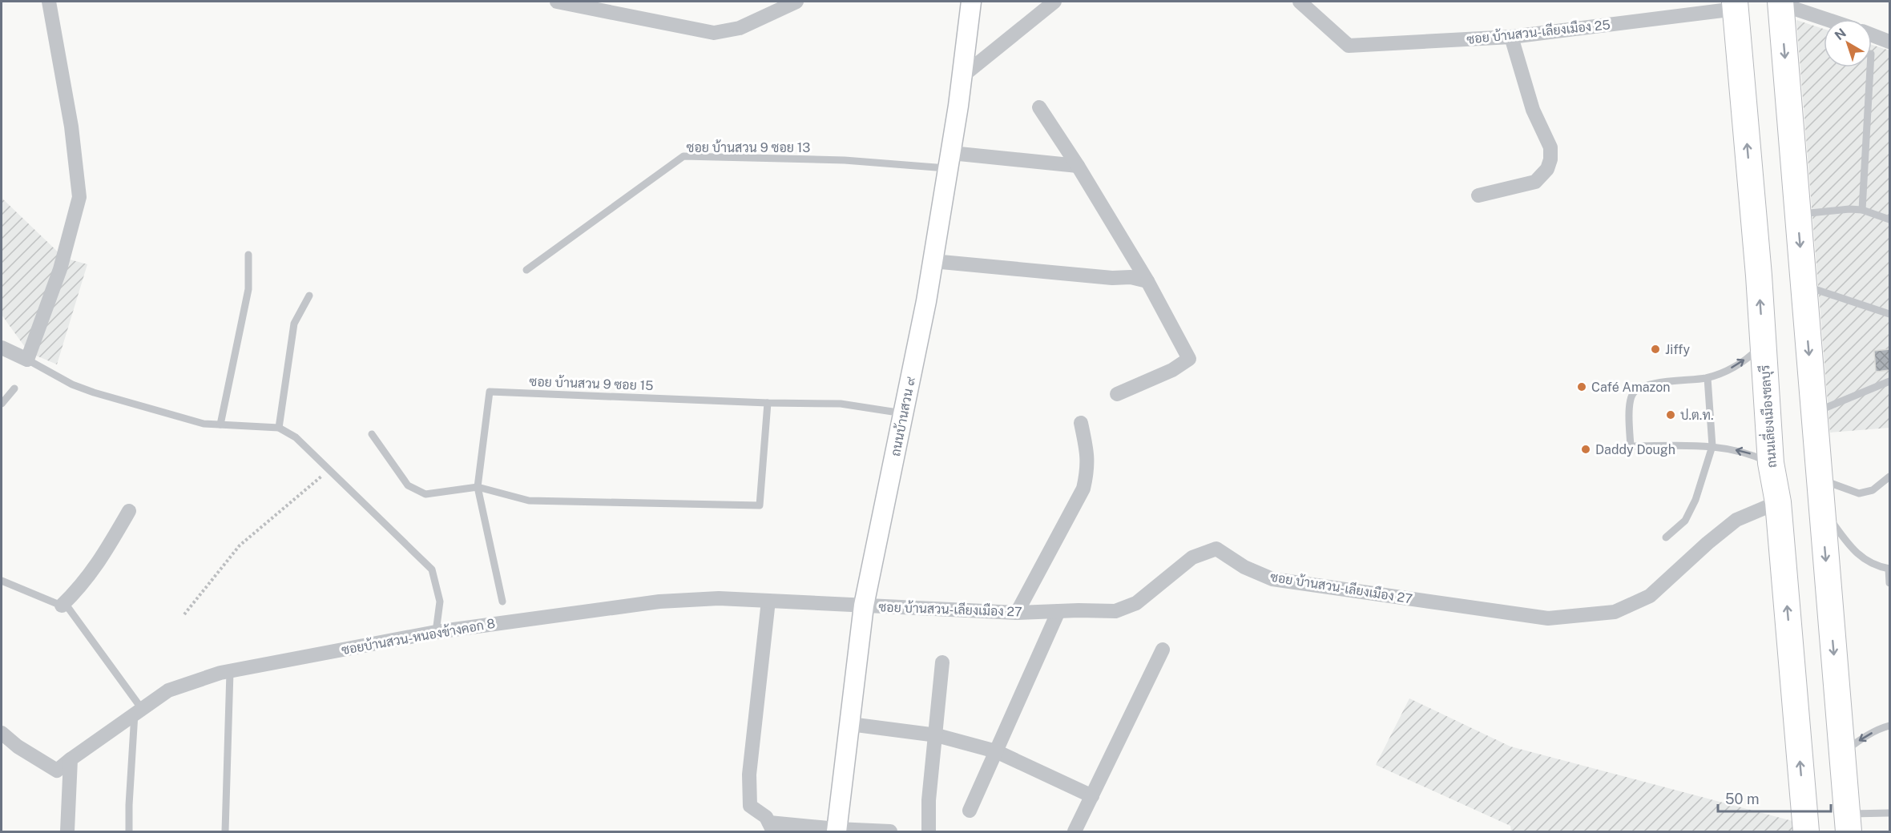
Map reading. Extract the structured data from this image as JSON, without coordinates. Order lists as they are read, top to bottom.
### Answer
{
  "streets": {
    "highway": ["ถนนเลี่ยงเมืองชลบุรี"],
    "street": [
      "ซอย บ้านสวน-เลียงเมือง 25",
      "ถนนบ้านสวน ๙",
      "ซอย บ้านสวน-เลียงเมือง 27",
      "ซอยบ้านสวน-หนองข้างคอก 8"
    ],
    "lane": ["ซอย บ้านสวน 9 ซอย 13", "ซอย บ้านสวน 9 ซอย 15"]
  },
  "crossings": [
    ["ซอย บ้านสวน-เลียงเมือง 25", "ถนนเลี่ยงเมืองชลบุรี"],
    ["ซอย บ้านสวน 9 ซอย 13", "ถนนบ้านสวน ๙"],
    ["ซอย บ้านสวน 9 ซอย 15", "ถนนบ้านสวน ๙"],
    ["ถนนบ้านสวน ๙", "ซอย บ้านสวน-เลียงเมือง 27"],
    ["ถนนบ้านสวน ๙", "ซอยบ้านสวน-หนองข้างคอก 8"],
    ["ถนนเลี่ยงเมืองชลบุรี", "ซอย บ้านสวน-เลียงเมือง 27"],
    ["ซอย บ้านสวน-เลียงเมือง 27", "ซอยบ้านสวน-หนองข้างคอก 8"]
  ],
  "places": [
    "Jiffy",
    "Café Amazon",
    "ป.ต.ท.",
    "Daddy Dough"
  ],
  "scale_bar": "50 m",
  "north": "top left"
}
